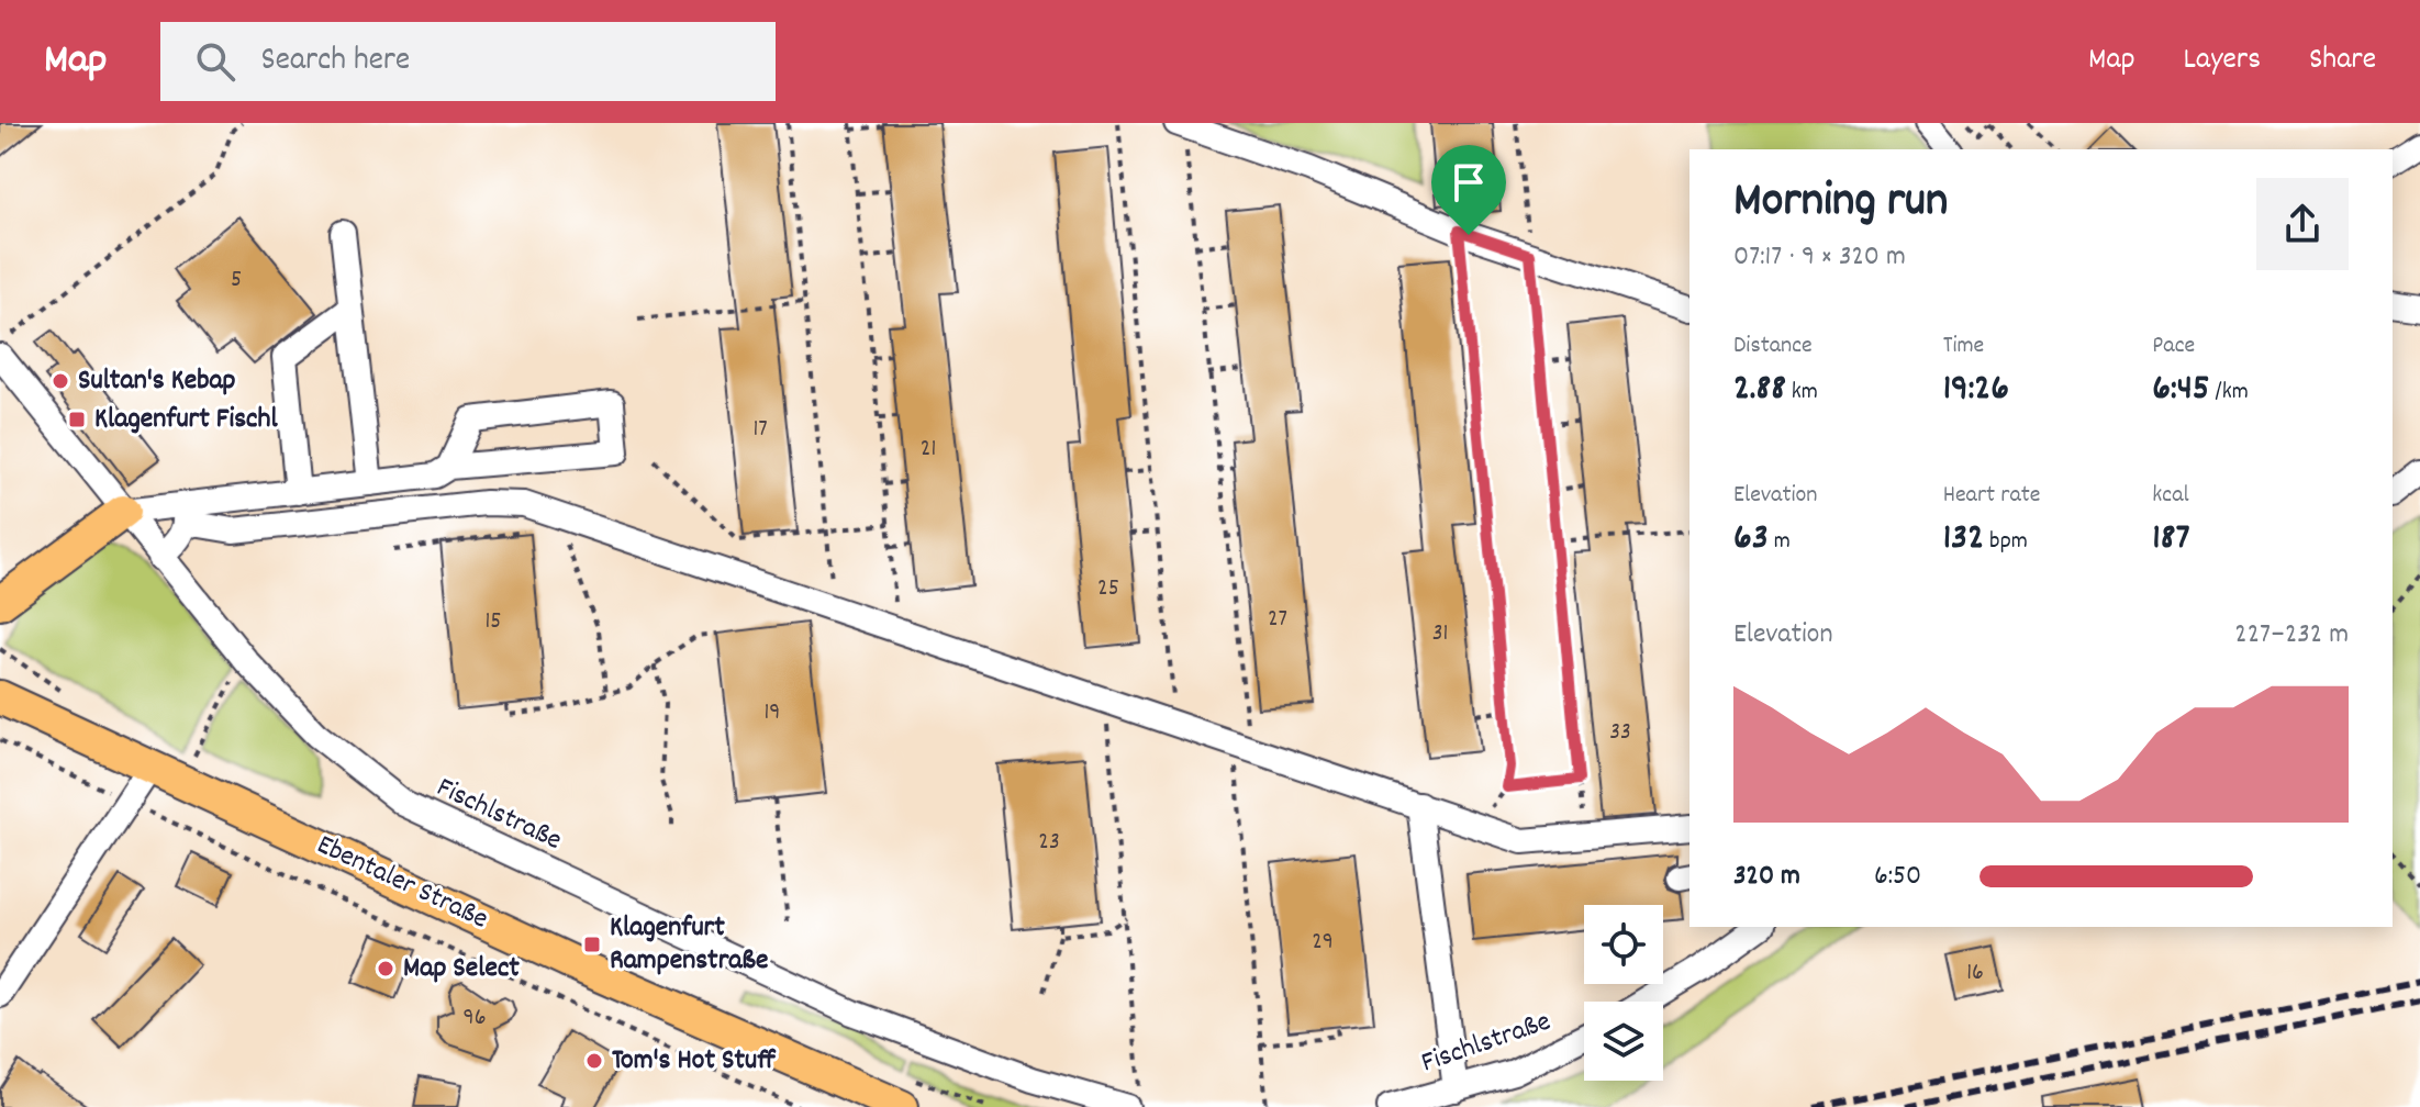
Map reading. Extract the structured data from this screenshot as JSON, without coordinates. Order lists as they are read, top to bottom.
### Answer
{
  "streets": {
    "main road": ["Ebentaler Straße"],
    "street": ["Fischlstraße"]
  },
  "places": {
    "other": ["Sultan's Kebap", "Map Select", "Tom's Hot Stuff"],
    "transit": ["Klagenfurt Fischl", "Klagenfurt Rampenstraße"]
  },
  "house_numbers": [
    "5",
    "17",
    "21",
    "25",
    "27",
    "15",
    "31",
    "19",
    "33",
    "23",
    "29",
    "16",
    "96"
  ],
  "page": {
    "header": "Map",
    "search": "Search here",
    "nav": ["Map", "Layers", "Share"],
    "heading": ["Morning run", "07:17 · 9 × 320 m"],
    "stats": [
      ["Distance", "2.88 km"],
      ["Time", "19:26"],
      ["Pace", "6:45 /km"],
      ["Elevation", "63 m"],
      ["Heart rate", "132 bpm"],
      ["kcal", "187"]
    ],
    "chart": ["Elevation", "227–232 m"],
    "list": [
      {
        "name": "320 m",
        "note": "6:50"
      }
    ]
  }
}
